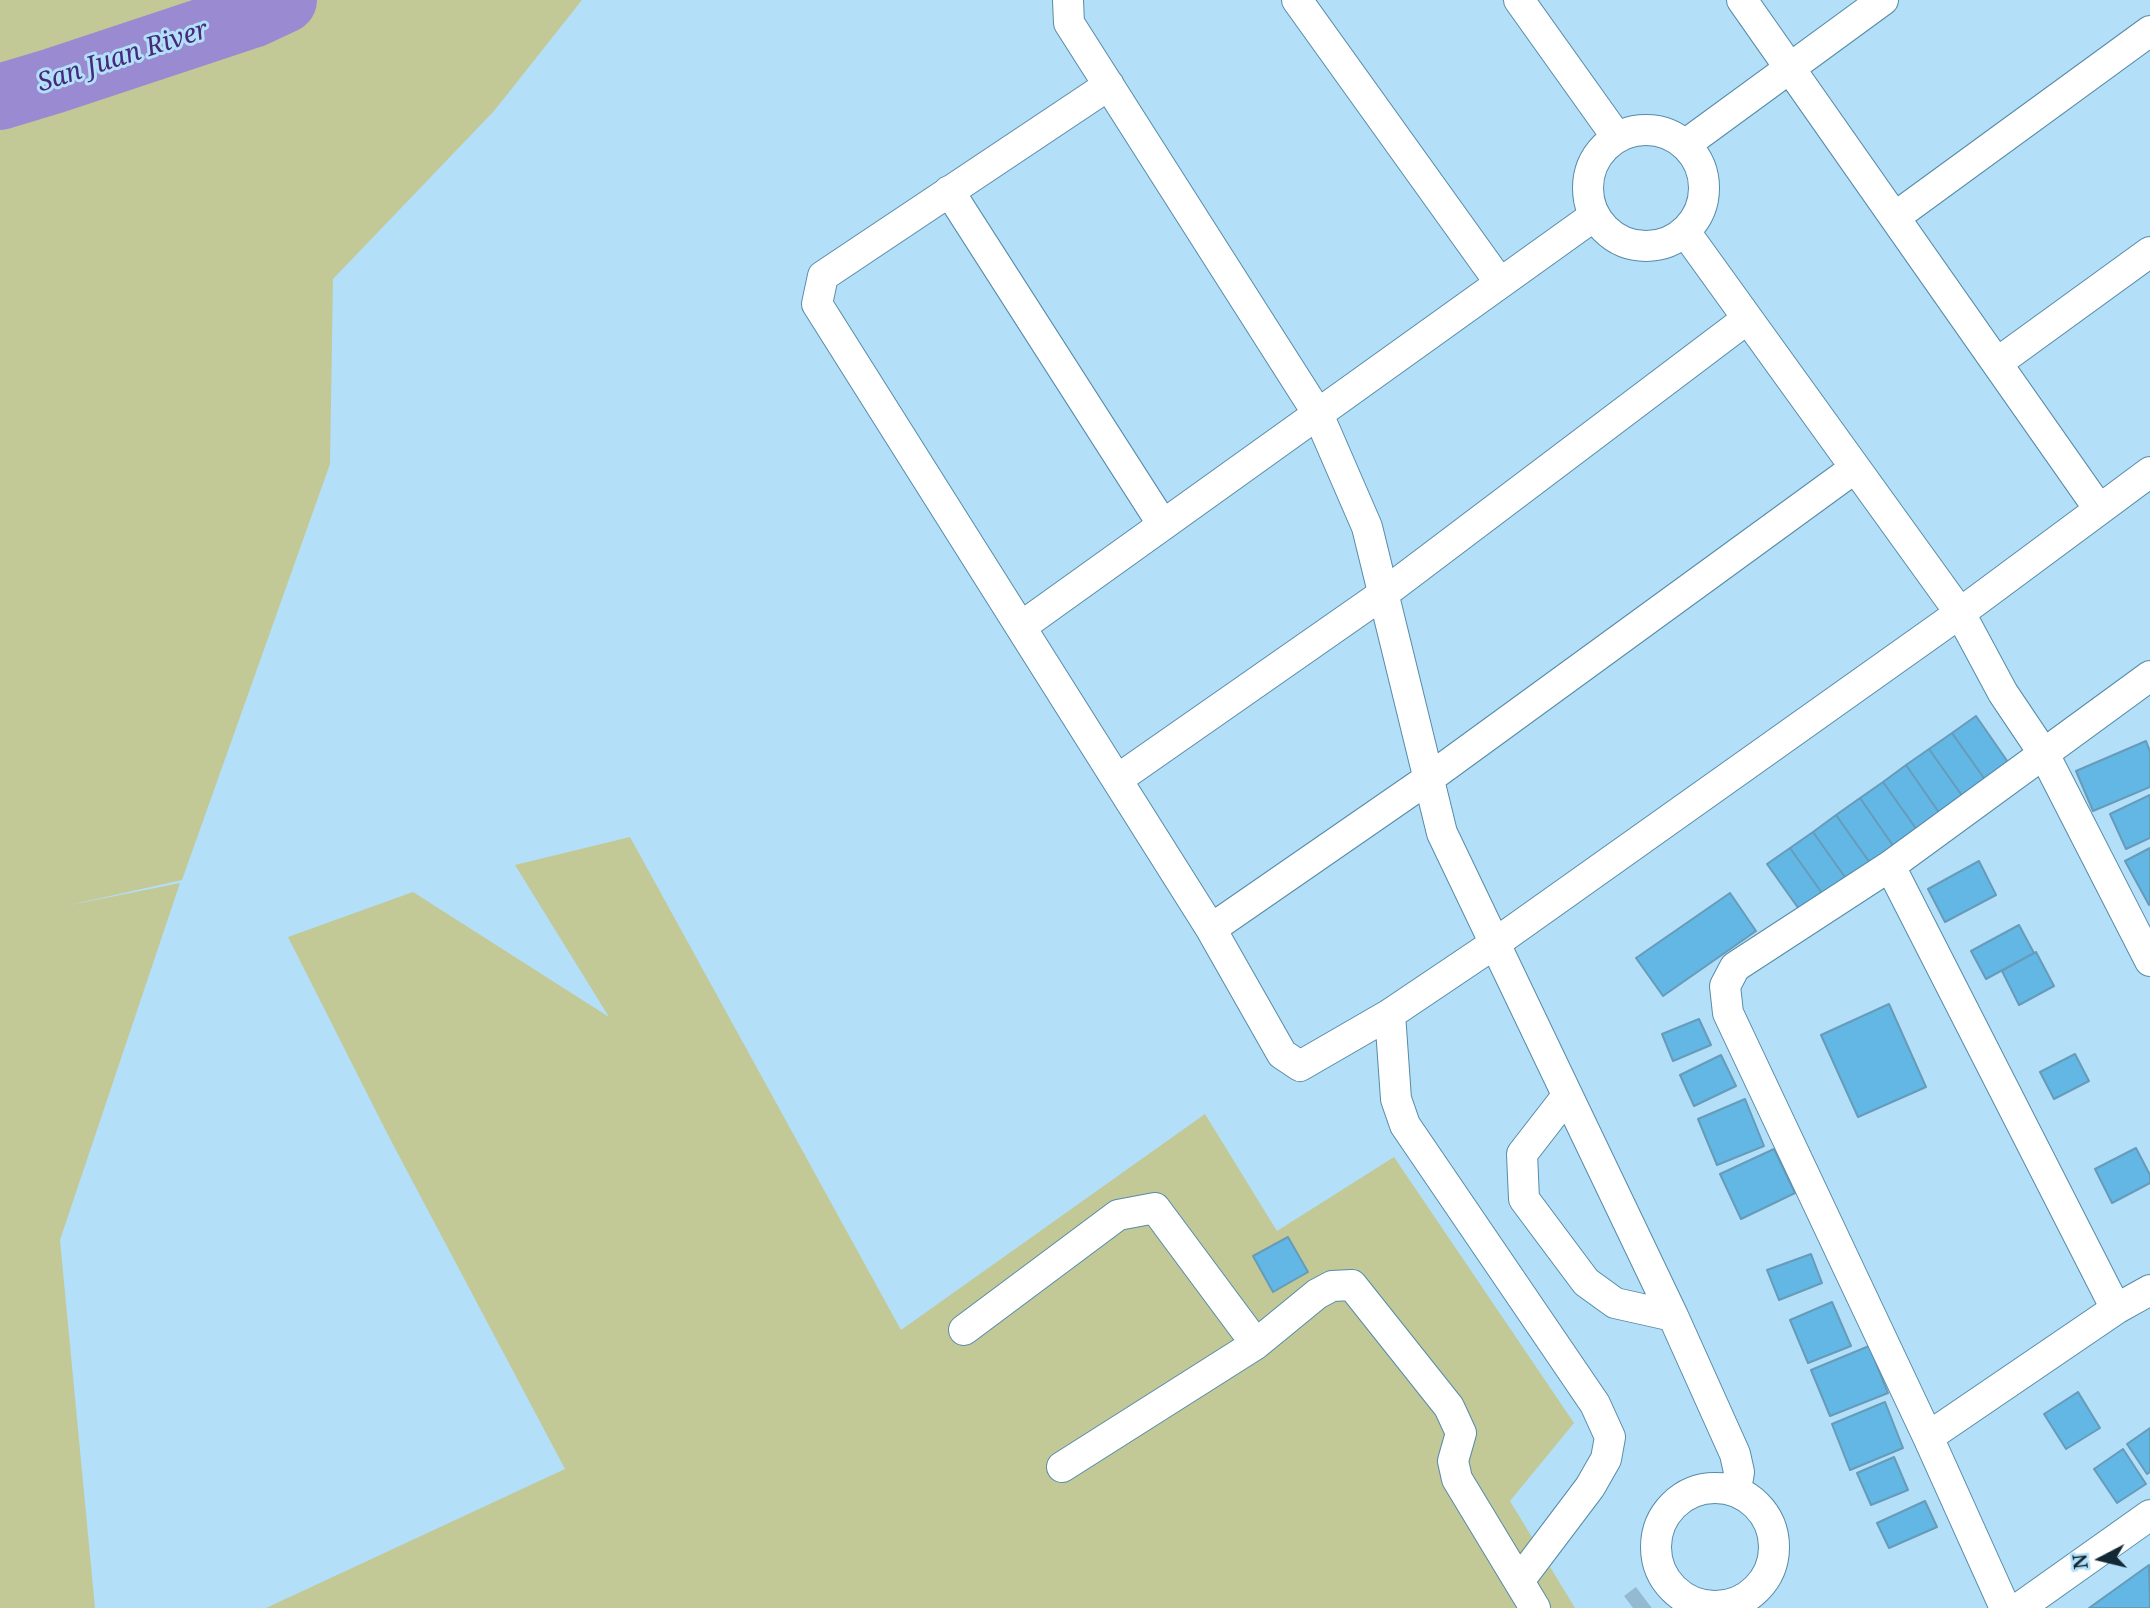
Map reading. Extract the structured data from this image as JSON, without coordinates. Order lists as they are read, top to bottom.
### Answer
{
  "water": ["San Juan River"],
  "north": "left"
}
